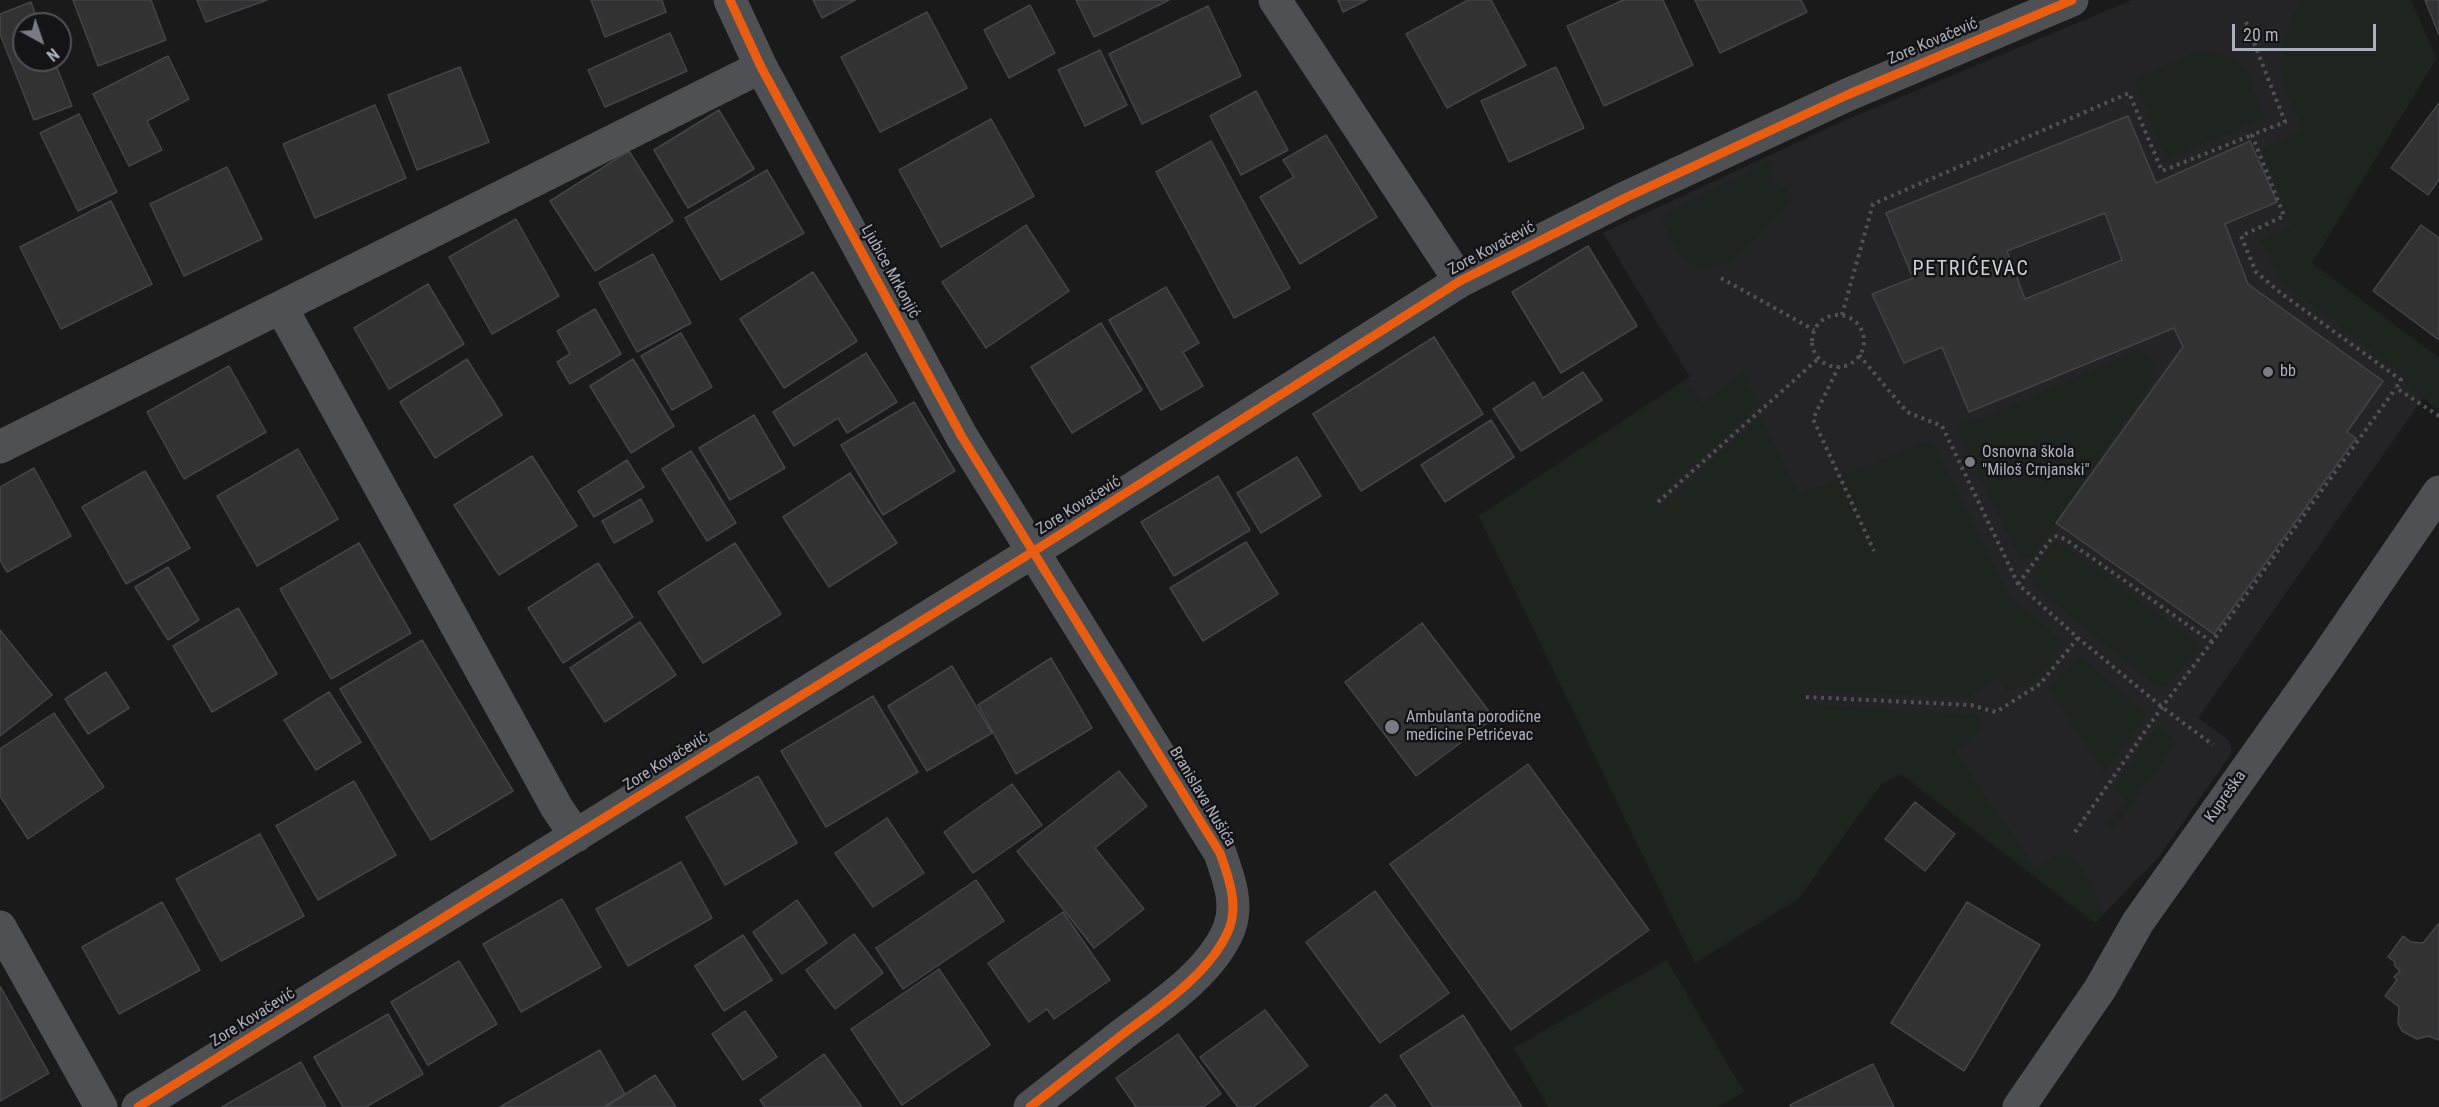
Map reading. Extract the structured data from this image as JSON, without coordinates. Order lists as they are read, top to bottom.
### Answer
{
  "streets": {
    "street": [
      "Zore Kovačević",
      "Ljubice Mrkonjić",
      "Branislava Nušića",
      "Kupreška"
    ]
  },
  "crossings": [
    ["Zore Kovačević", "Ljubice Mrkonjić"],
    ["Zore Kovačević", "Branislava Nušića"],
    ["Ljubice Mrkonjić", "Branislava Nušića"]
  ],
  "districts": ["PETRIĆEVAC"],
  "places": ["bb", "Osnovna škola \"Miloš Crnjanski\"", "Ambulanta porodične medicine Petrićevac"],
  "scale_bar": "20 m",
  "north": "bottom right"
}
